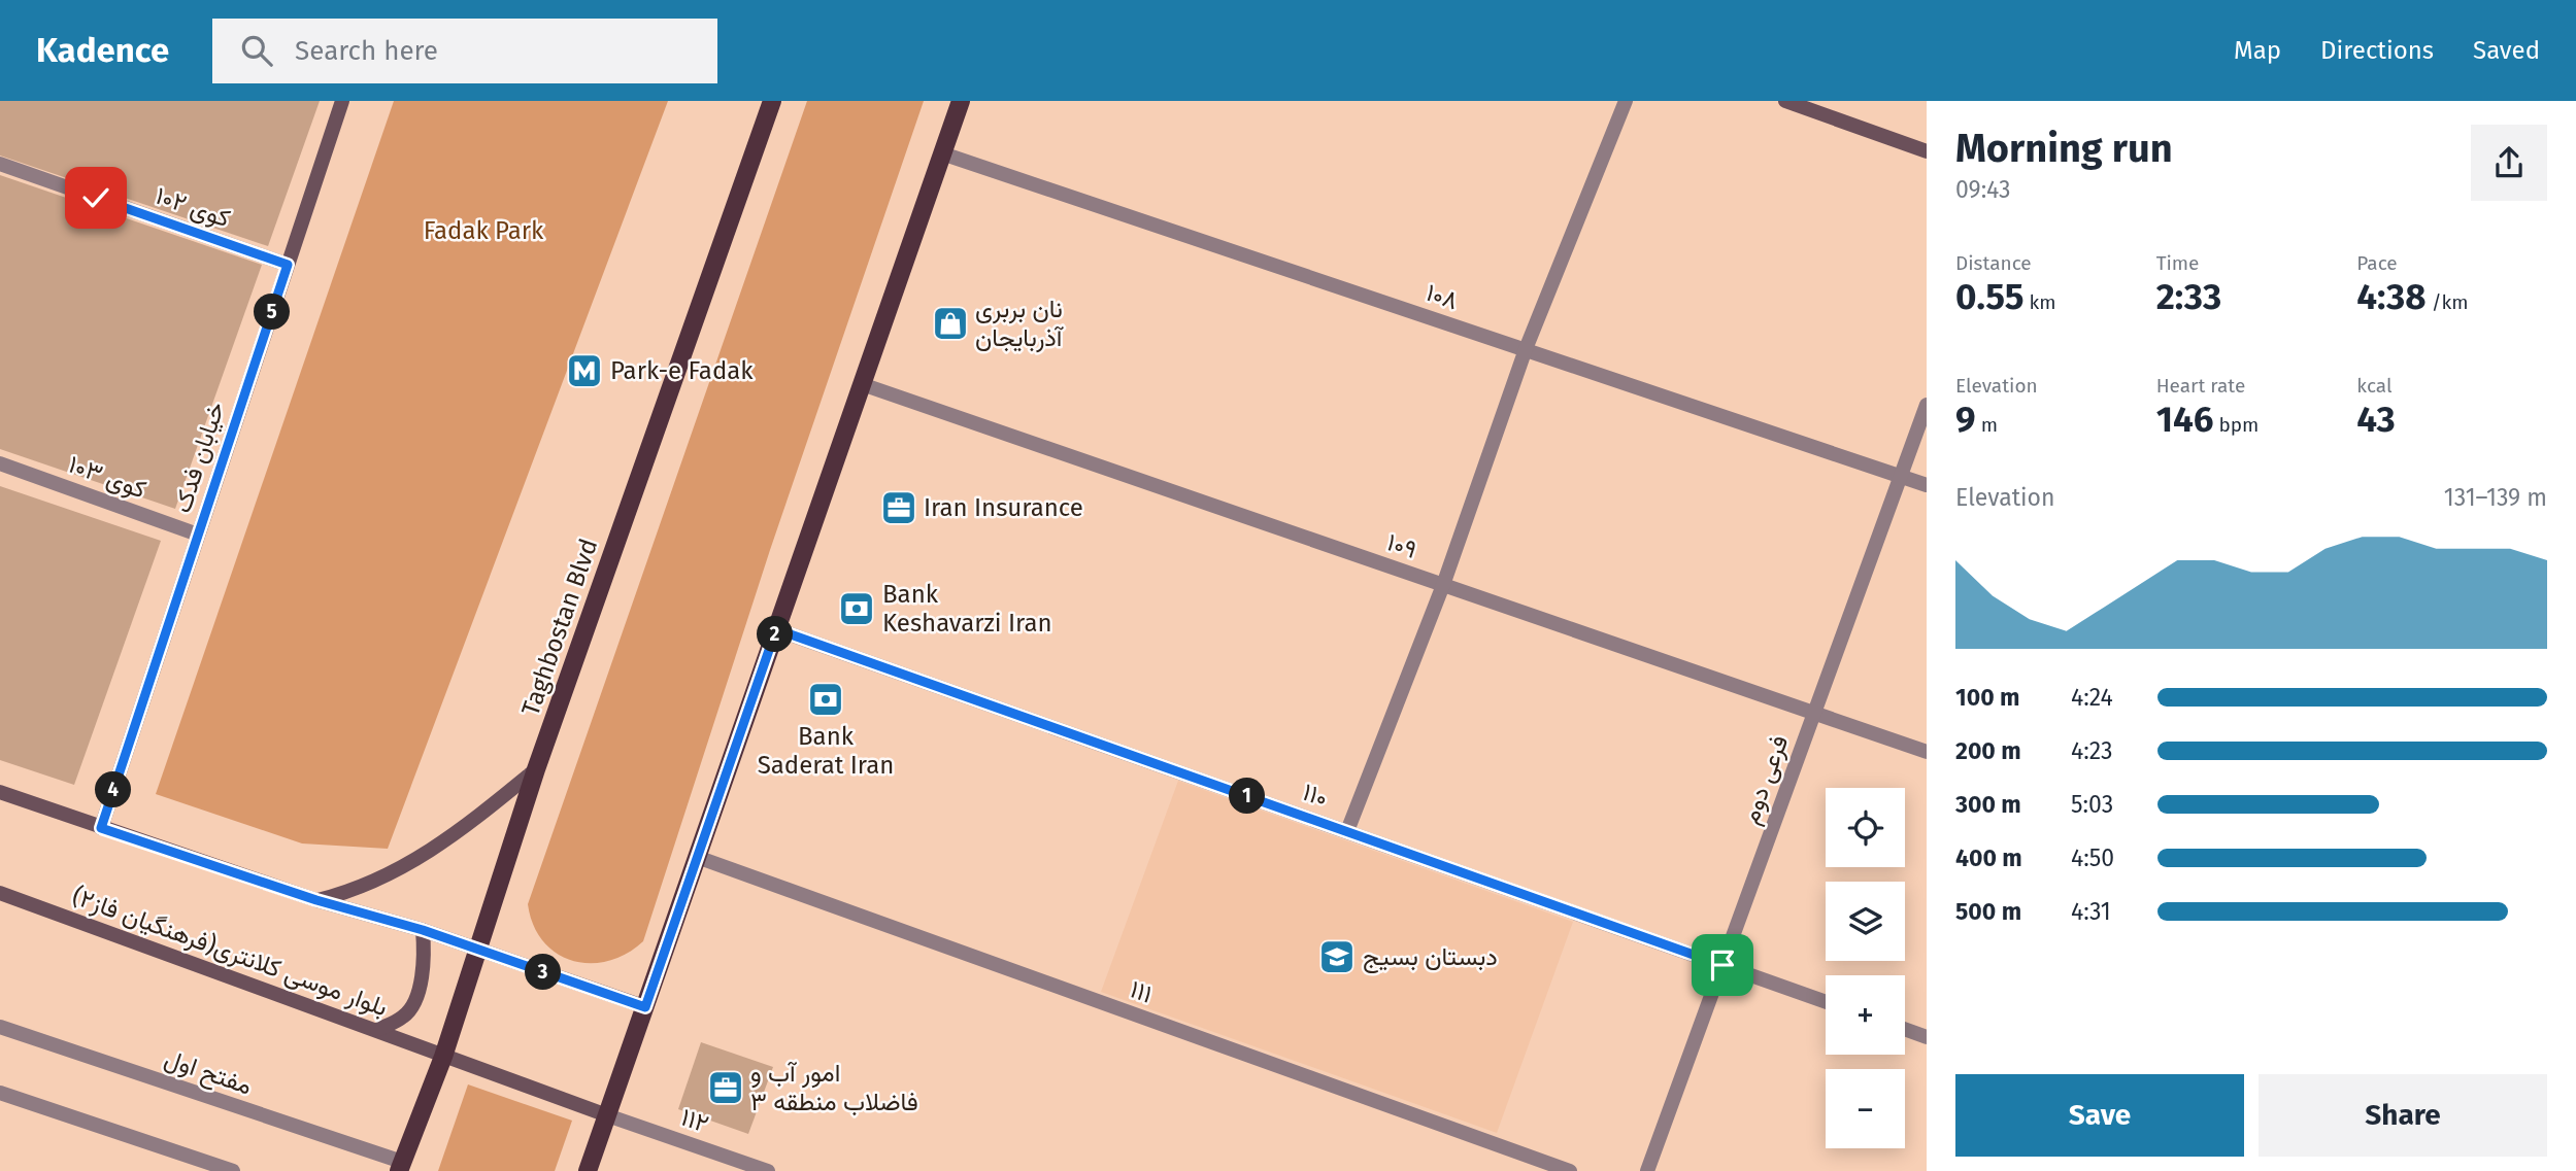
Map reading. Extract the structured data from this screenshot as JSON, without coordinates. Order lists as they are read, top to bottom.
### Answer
{
  "streets": {
    "main road": ["خیابان فدک", "Taghbostan Blvd", "بلوار موسی کلانتری(فرهنگیان فاز۲)"],
    "street": [
      "کوی ۱۰۲",
      "۱۰۸",
      "کوی ۱۰۳",
      "۱۰۹",
      "فرعی دوم",
      "۱۱۰",
      "۱۱۱",
      "مفتح اول",
      "۱۱۲"
    ]
  },
  "crossings": [
    ["کوی ۱۰۲", "خیابان فدک"],
    ["۱۰۸", "فرعی دوم"],
    ["خیابان فدک", "کوی ۱۰۳"],
    ["۱۰۹", "فرعی دوم"],
    ["Taghbostan Blvd", "بلوار موسی کلانتری(فرهنگیان فاز۲)"],
    ["Taghbostan Blvd", "مفتح اول"],
    ["فرعی دوم", "۱۱۰"],
    ["بلوار موسی کلانتری(فرهنگیان فاز۲)", "۱۱۲"]
  ],
  "parks": ["Fadak Park"],
  "places": {
    "shop": ["نان بربری آذربایجان"],
    "metro station": ["Park-e Fadak"],
    "office": ["Iran Insurance", "امور آب و فاضلاب منطقه ۳"],
    "bank": ["Bank Keshavarzi Iran", "Bank Saderat Iran"],
    "school or university": ["دبستان بسیج"]
  },
  "page": {
    "header": "Kadence",
    "search": "Search here",
    "nav": ["Map", "Directions", "Saved"],
    "heading": ["Morning run", "09:43"],
    "stats": [
      ["Distance", "0.55 km"],
      ["Time", "2:33"],
      ["Pace", "4:38 /km"],
      ["Elevation", "9 m"],
      ["Heart rate", "146 bpm"],
      ["kcal", "43"]
    ],
    "pins": [
      "5",
      "2",
      "4",
      "1",
      "3"
    ],
    "chart": ["Elevation", "131–139 m"],
    "list": [
      {
        "name": "100 m",
        "note": "4:24"
      },
      {
        "name": "200 m",
        "note": "4:23"
      },
      {
        "name": "300 m",
        "note": "5:03"
      },
      {
        "name": "400 m",
        "note": "4:50"
      },
      {
        "name": "500 m",
        "note": "4:31"
      }
    ],
    "map_buttons": ["+", "−"],
    "buttons": ["Save", "Share"]
  }
}
